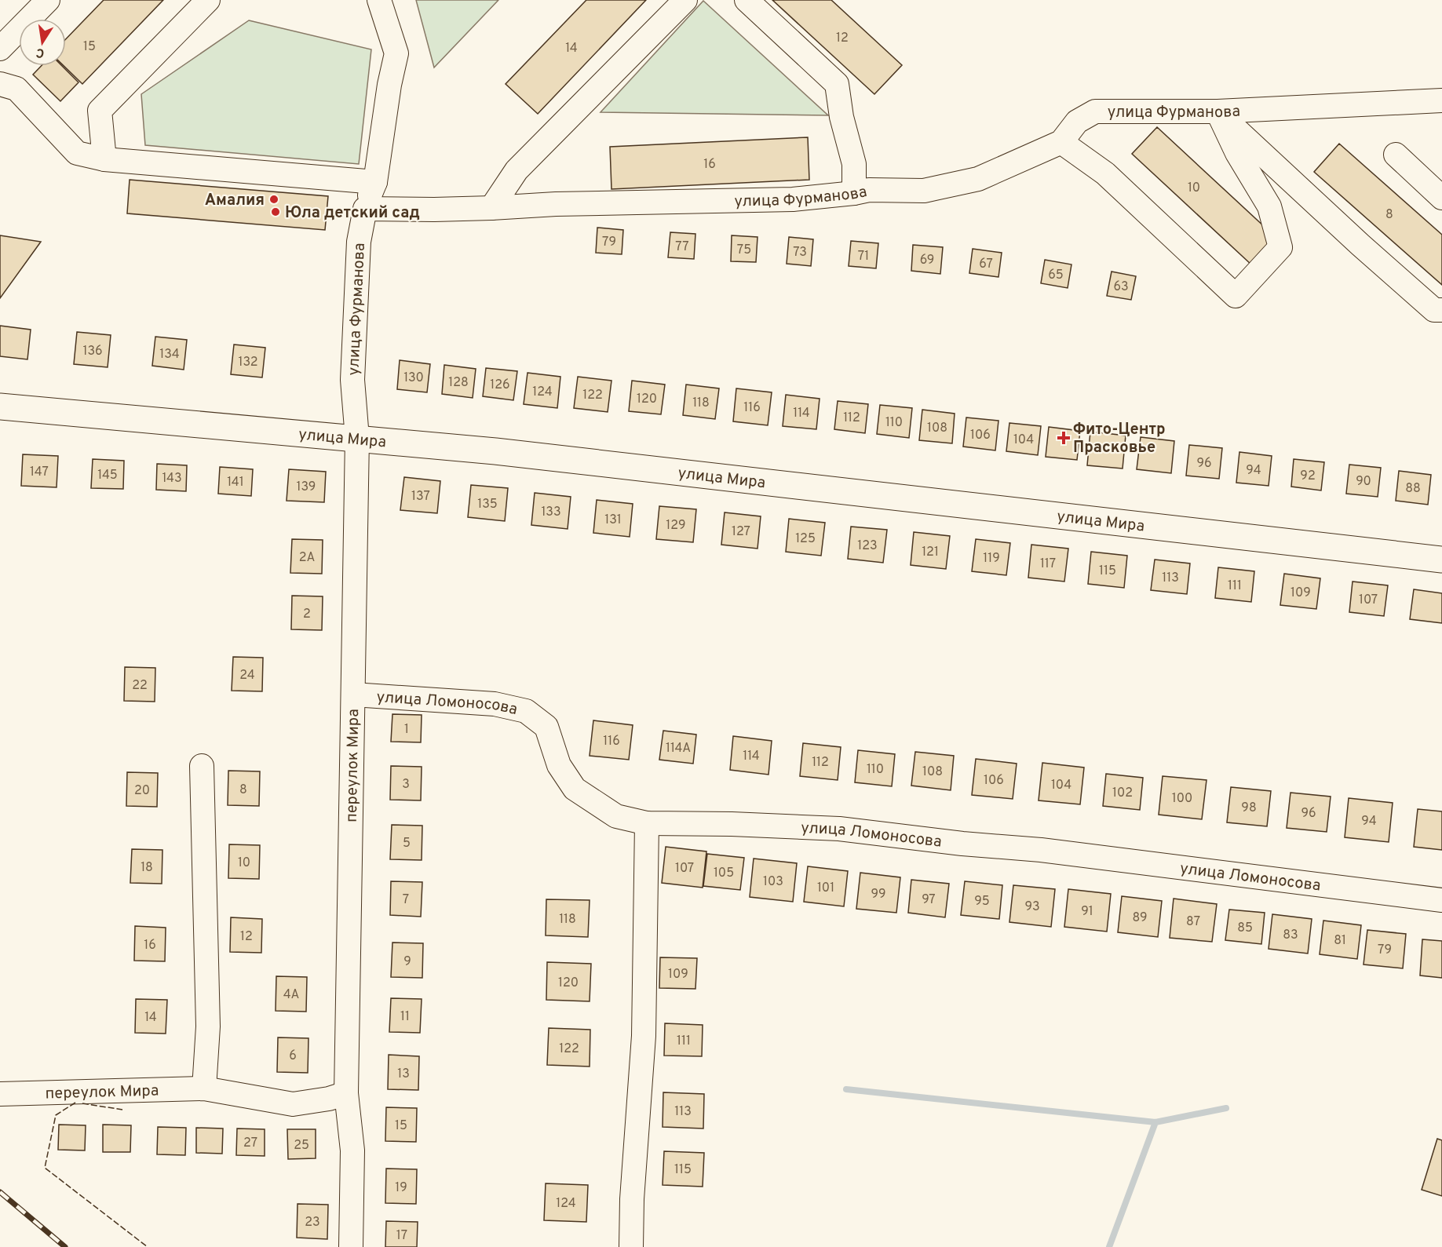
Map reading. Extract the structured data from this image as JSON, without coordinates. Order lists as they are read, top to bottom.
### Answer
{
  "streets": {
    "main road": ["улица Мира"],
    "street": ["улица Фурманова", "улица Ломоносова", "переулок Мира"]
  },
  "crossings": [
    ["улица Фурманова", "улица Мира"],
    ["улица Фурманова", "переулок Мира"],
    ["улица Мира", "переулок Мира"],
    ["улица Ломоносова", "переулок Мира"]
  ],
  "places": {
    "other": ["Амалия", "Юла детский сад"],
    "health": ["Фито-Центр Прасковье"]
  },
  "house_numbers": [
    "12",
    "15",
    "14",
    "16",
    "10",
    "8",
    "79",
    "77",
    "75",
    "73",
    "71",
    "69",
    "67",
    "65",
    "63",
    "136",
    "134",
    "132",
    "130",
    "128",
    "126",
    "124",
    "122",
    "120",
    "118",
    "116",
    "114",
    "112",
    "110",
    "108",
    "106",
    "104",
    "96",
    "94",
    "147",
    "145",
    "92",
    "143",
    "90",
    "141",
    "139",
    "88",
    "137",
    "135",
    "133",
    "131",
    "129",
    "127",
    "125",
    "123",
    "121",
    "2А",
    "119",
    "117",
    "115",
    "113",
    "111",
    "109",
    "107",
    "2",
    "24",
    "22",
    "1",
    "116",
    "114А",
    "114",
    "112",
    "110",
    "108",
    "106",
    "3",
    "104",
    "8",
    "20",
    "102",
    "100",
    "98",
    "96",
    "94",
    "5",
    "10",
    "18",
    "107",
    "105",
    "103",
    "101",
    "99",
    "7",
    "97",
    "95",
    "93",
    "91",
    "89",
    "118",
    "87",
    "85",
    "83",
    "12",
    "81",
    "16",
    "79",
    "9",
    "109",
    "120",
    "4А",
    "11",
    "14",
    "111",
    "122",
    "6",
    "13",
    "113",
    "15",
    "27",
    "25",
    "115",
    "19",
    "124",
    "23",
    "17"
  ],
  "north": "bottom"
}
